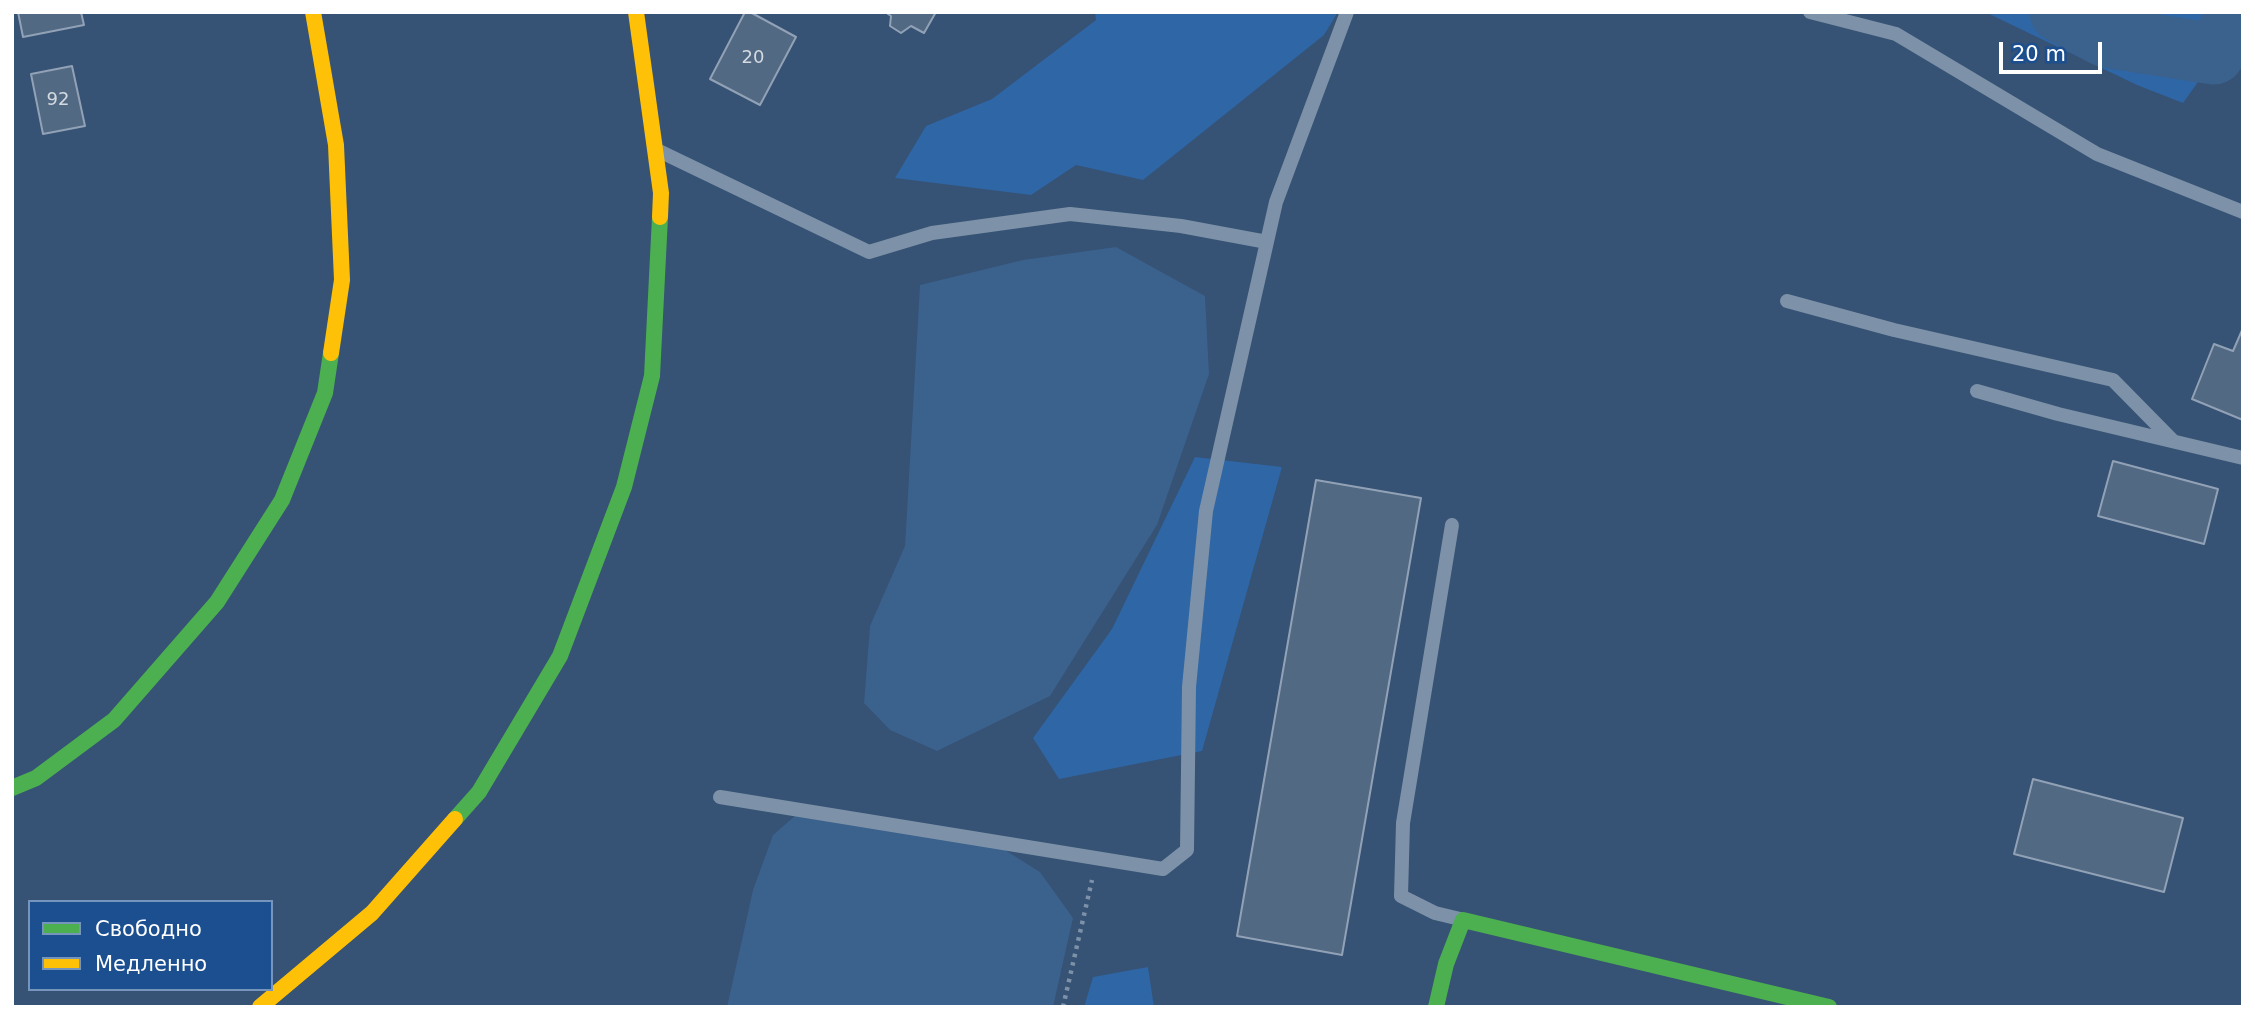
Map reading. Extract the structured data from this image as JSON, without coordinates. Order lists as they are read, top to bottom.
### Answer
{
  "house_numbers": ["20", "92"],
  "legend": ["Свободно", "Медленно"],
  "scale_bar": "20 m"
}
